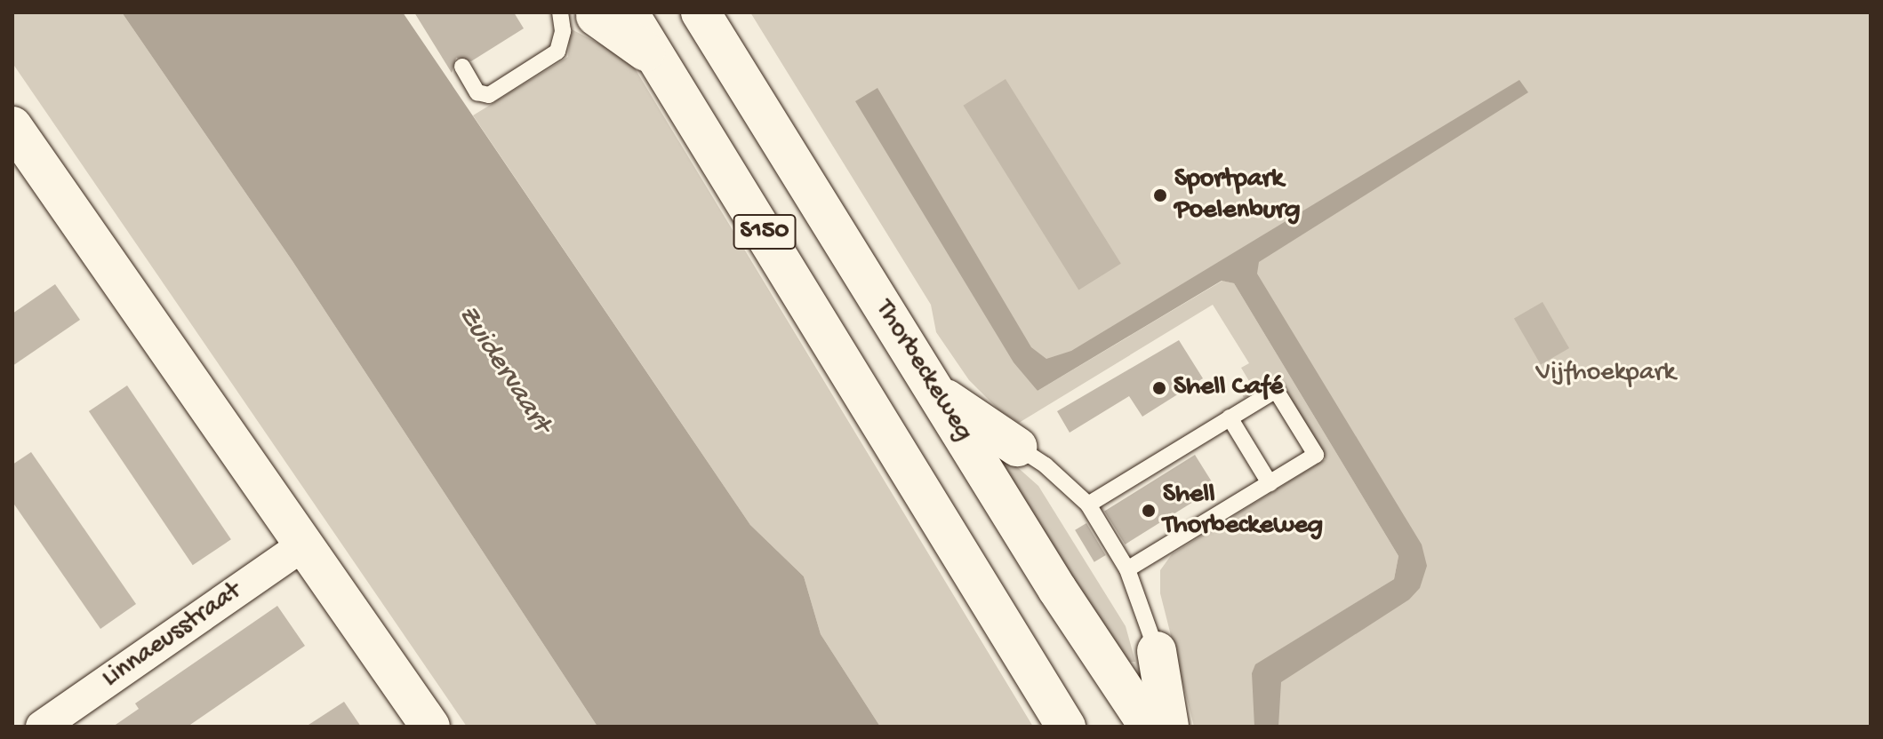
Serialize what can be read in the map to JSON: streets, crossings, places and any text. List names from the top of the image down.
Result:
{
  "streets": {
    "main road": ["S150", "Thorbeckeweg"],
    "street": ["Linnaeusstraat"]
  },
  "water": ["Zuidervaart"],
  "parks": ["Vijfhoekpark"],
  "places": ["Sportpark Poelenburg", "Shell Café", "Shell Thorbeckeweg"]
}
